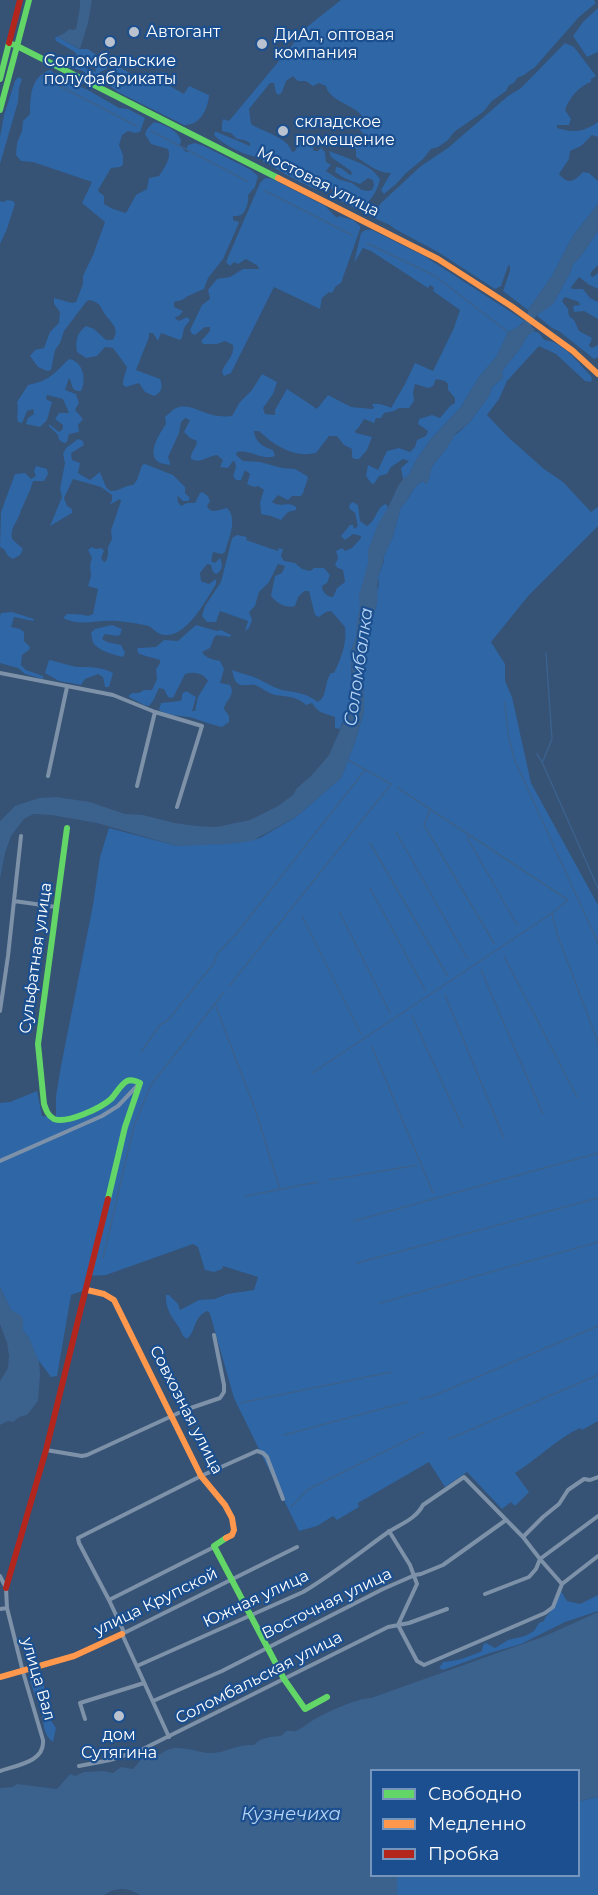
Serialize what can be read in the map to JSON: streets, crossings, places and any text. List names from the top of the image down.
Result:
{
  "streets": {
    "street": [
      "Мостовая улица",
      "Сульфатная улица",
      "Совхозная улица",
      "Южная улица",
      "улица Крупской",
      "Восточная улица",
      "Соломбальская улица",
      "улица Вал"
    ]
  },
  "crossings": [
    ["Южная улица", "Восточная улица"],
    ["улица Крупской", "улица Вал"]
  ],
  "water": ["Соломбалка", "Кузнечиха"],
  "places": [
    "Автогант",
    "Соломбальские полуфабрикаты",
    "ДиАл, оптовая компания",
    "складское помещение",
    "дом Сутягина"
  ],
  "legend": ["Свободно", "Медленно", "Пробка"]
}
